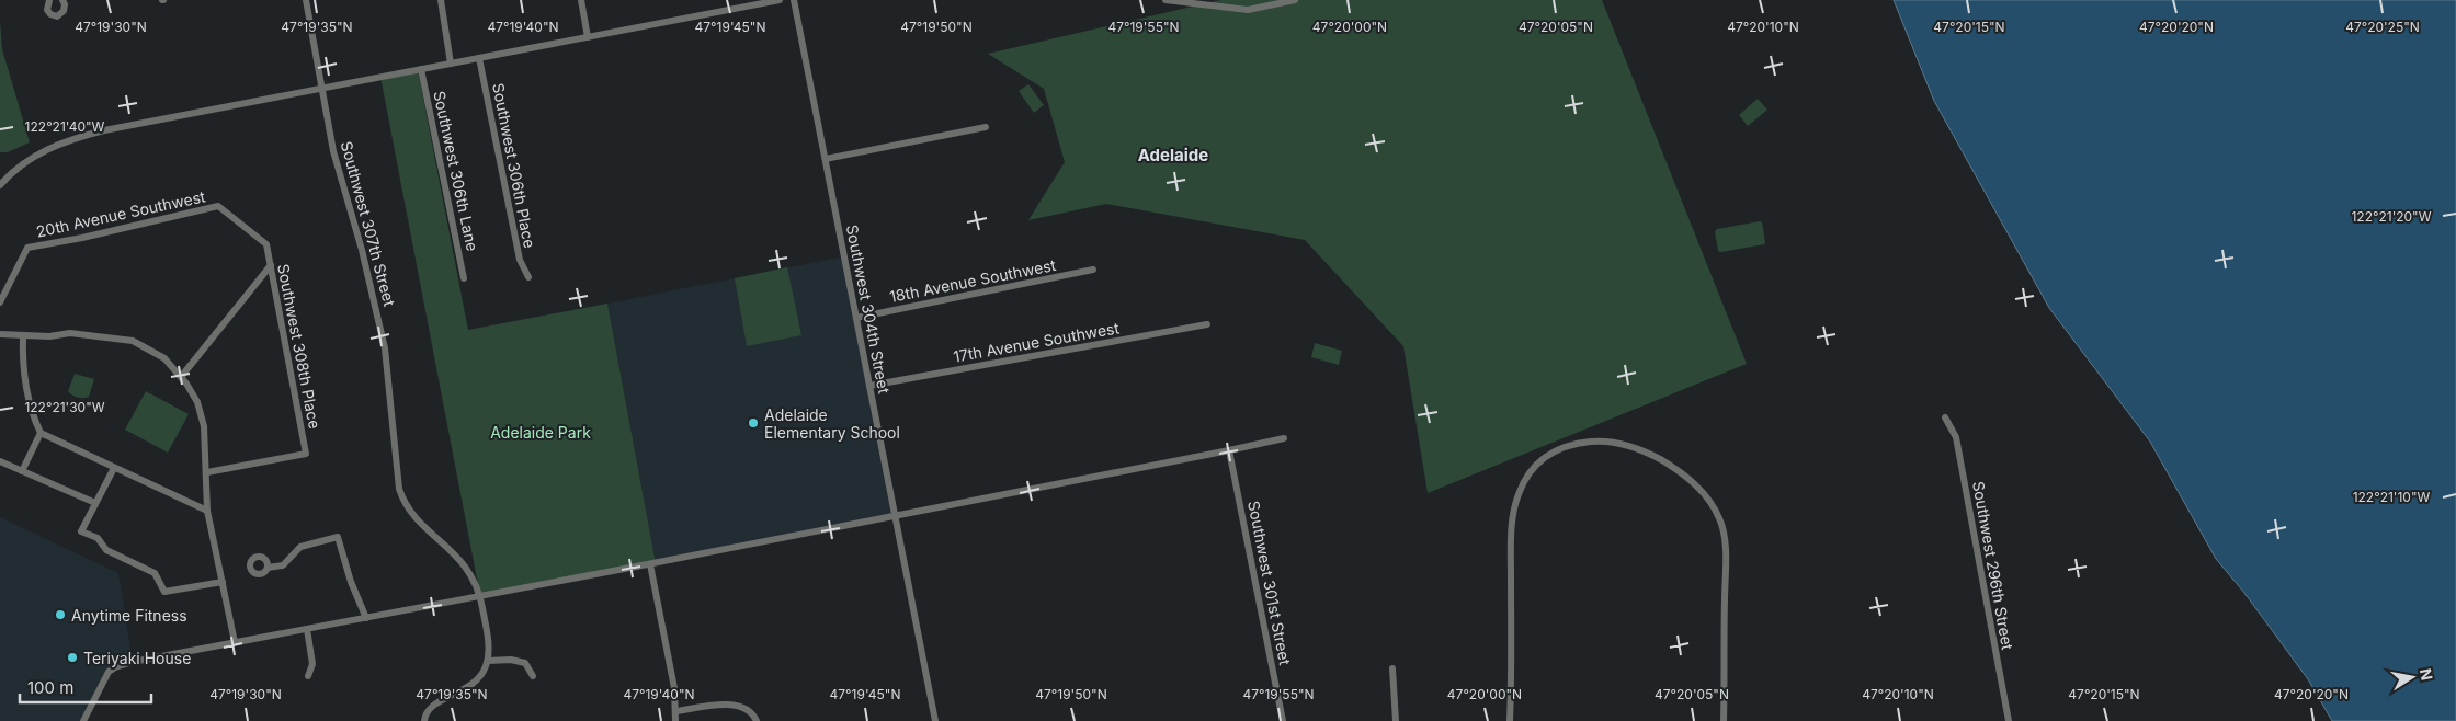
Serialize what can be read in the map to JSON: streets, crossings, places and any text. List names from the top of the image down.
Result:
{
  "streets": {
    "street": [
      "Southwest 306th Place",
      "Southwest 306th Lane",
      "20th Avenue Southwest",
      "Southwest 307th Street",
      "18th Avenue Southwest",
      "Southwest 304th Street",
      "17th Avenue Southwest",
      "Southwest 308th Place",
      "Southwest 296th Street",
      "Southwest 301st Street"
    ]
  },
  "crossings": [
    ["20th Avenue Southwest", "Southwest 308th Place"],
    ["18th Avenue Southwest", "Southwest 304th Street"],
    ["Southwest 304th Street", "17th Avenue Southwest"]
  ],
  "districts": ["Adelaide"],
  "parks": ["Adelaide Park"],
  "places": ["Adelaide Elementary School", "Anytime Fitness", "Teriyaki House"],
  "scale_bar": "100 m",
  "north": "right",
  "coordinates": [
    "47°19'30\"N",
    "47°19'35\"N",
    "47°19'40\"N",
    "47°19'45\"N",
    "47°19'50\"N",
    "47°19'55\"N",
    "47°20'00\"N",
    "47°20'05\"N",
    "47°20'10\"N",
    "47°20'15\"N",
    "47°20'20\"N",
    "47°20'25\"N",
    "122°21'40\"W",
    "122°21'20\"W",
    "122°21'30\"W",
    "122°21'10\"W"
  ]
}
